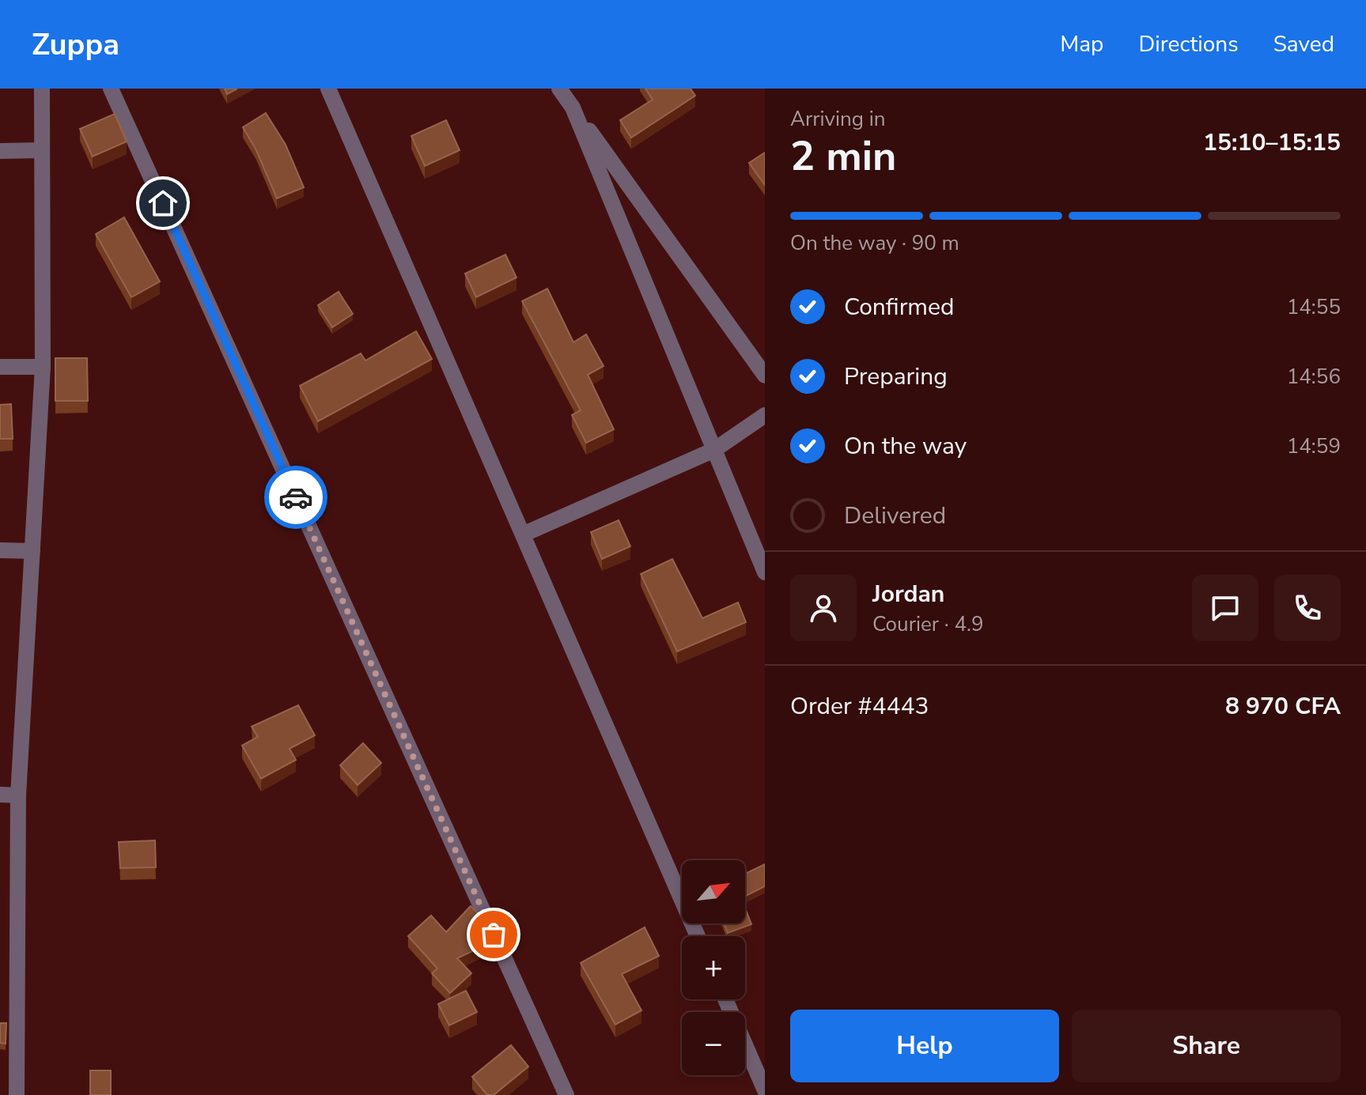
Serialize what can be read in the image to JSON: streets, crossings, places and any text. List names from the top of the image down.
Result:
{
  "north": "top right",
  "page": {
    "header": "Zuppa",
    "nav": ["Map", "Directions", "Saved"],
    "heading": ["2 min", "Arriving in", "15:10–15:15"],
    "panel": [
      "Jordan",
      "Courier · 4.9",
      "Order #4443",
      "8 970 CFA"
    ],
    "bar": "On the way · 90 m",
    "list": [
      ["Confirmed", "14:55"],
      ["Preparing", "14:56"],
      ["On the way", "14:59"],
      "Delivered"
    ],
    "map_buttons": ["+", "−"],
    "buttons": ["Help", "Share"]
  }
}
